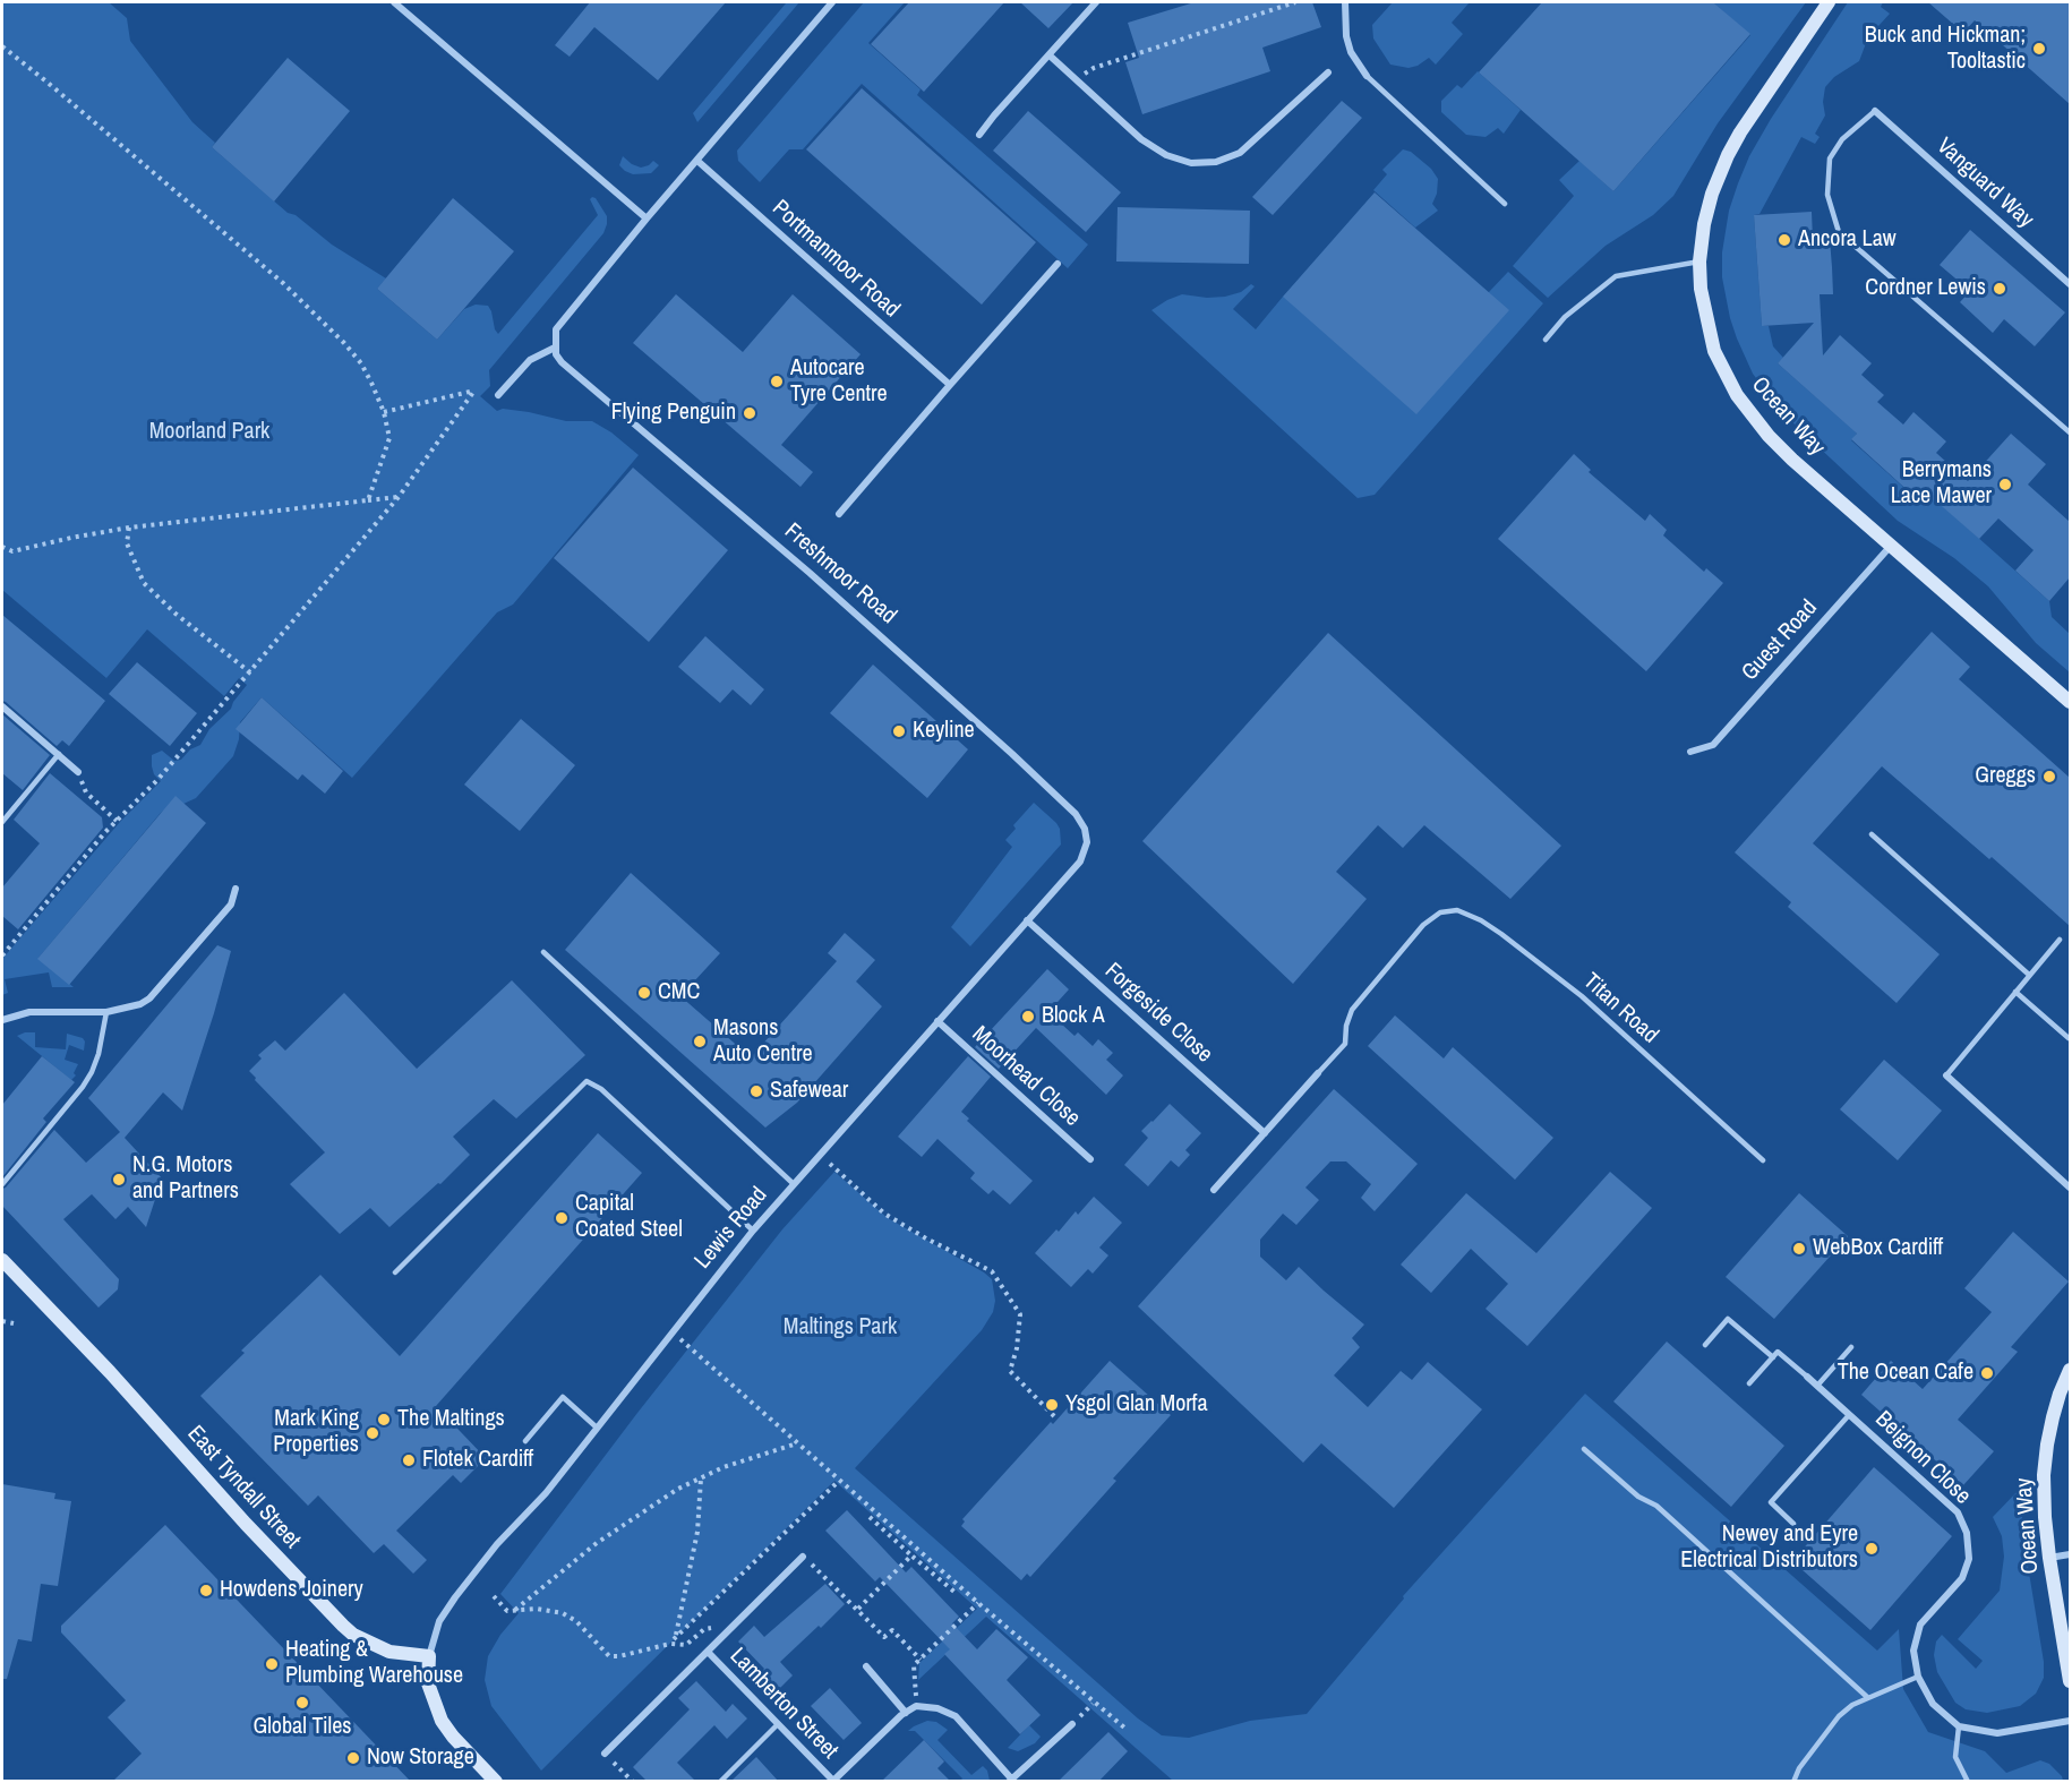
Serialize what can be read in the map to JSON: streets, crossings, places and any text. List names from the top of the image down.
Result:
{
  "streets": {
    "street": [
      "Vanguard Way",
      "Portmanmoor Road",
      "Ocean Way",
      "Freshmoor Road",
      "Guest Road",
      "Forgeside Close",
      "Moorhead Close",
      "Lewis Road",
      "Beignon Close",
      "East Tyndall Street",
      "Lamberton Street"
    ],
    "lane": ["Titan Road"]
  },
  "crossings": [
    ["Ocean Way", "Guest Road"],
    ["Freshmoor Road", "Lewis Road"],
    ["Forgeside Close", "Lewis Road"],
    ["Moorhead Close", "Lewis Road"],
    ["Lewis Road", "East Tyndall Street"]
  ],
  "parks": ["Moorland Park", "Maltings Park"],
  "places": [
    "Buck and Hickman; Tooltastic",
    "Ancora Law",
    "Cordner Lewis",
    "Autocare Tyre Centre",
    "Flying Penguin",
    "Berrymans Lace Mawer",
    "Keyline",
    "Greggs",
    "CMC",
    "Block A",
    "Masons Auto Centre",
    "Safewear",
    "N.G. Motors and Partners",
    "Capital Coated Steel",
    "WebBox Cardiff",
    "The Ocean Cafe",
    "Ysgol Glan Morfa",
    "The Maltings",
    "Mark King Properties",
    "Flotek Cardiff",
    "Newey and Eyre Electrical Distributors",
    "Howdens Joinery",
    "Heating & Plumbing Warehouse",
    "Global Tiles",
    "Now Storage"
  ]
}
